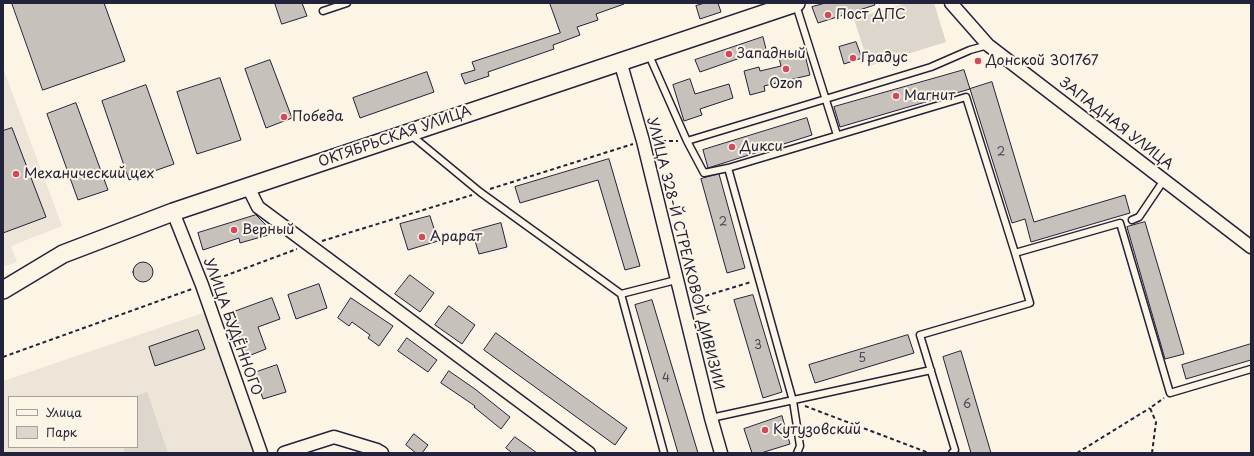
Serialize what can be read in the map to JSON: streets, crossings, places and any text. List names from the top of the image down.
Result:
{
  "streets": {
    "main road": ["ОКТЯБРЬСКАЯ УЛИЦА"],
    "street": ["ЗАПАДНАЯ УЛИЦА", "УЛИЦА 328-Й СТРЕЛКОВОЙ ДИВИЗИИ", "УЛИЦА БУДЁННОГО"]
  },
  "crossings": [
    ["ОКТЯБРЬСКАЯ УЛИЦА", "УЛИЦА 328-Й СТРЕЛКОВОЙ ДИВИЗИИ"],
    ["ОКТЯБРЬСКАЯ УЛИЦА", "УЛИЦА БУДЁННОГО"]
  ],
  "places": [
    "Пост ДПС",
    "Западный",
    "Градус",
    "Донской 301767",
    "Ozon",
    "Магнит",
    "Победа",
    "Дикси",
    "Механический цех",
    "Верный",
    "Арарат",
    "Кутузовский"
  ],
  "house_numbers": [
    "2",
    "2",
    "3",
    "5",
    "4",
    "6"
  ],
  "legend": ["Улица", "Парк"]
}
